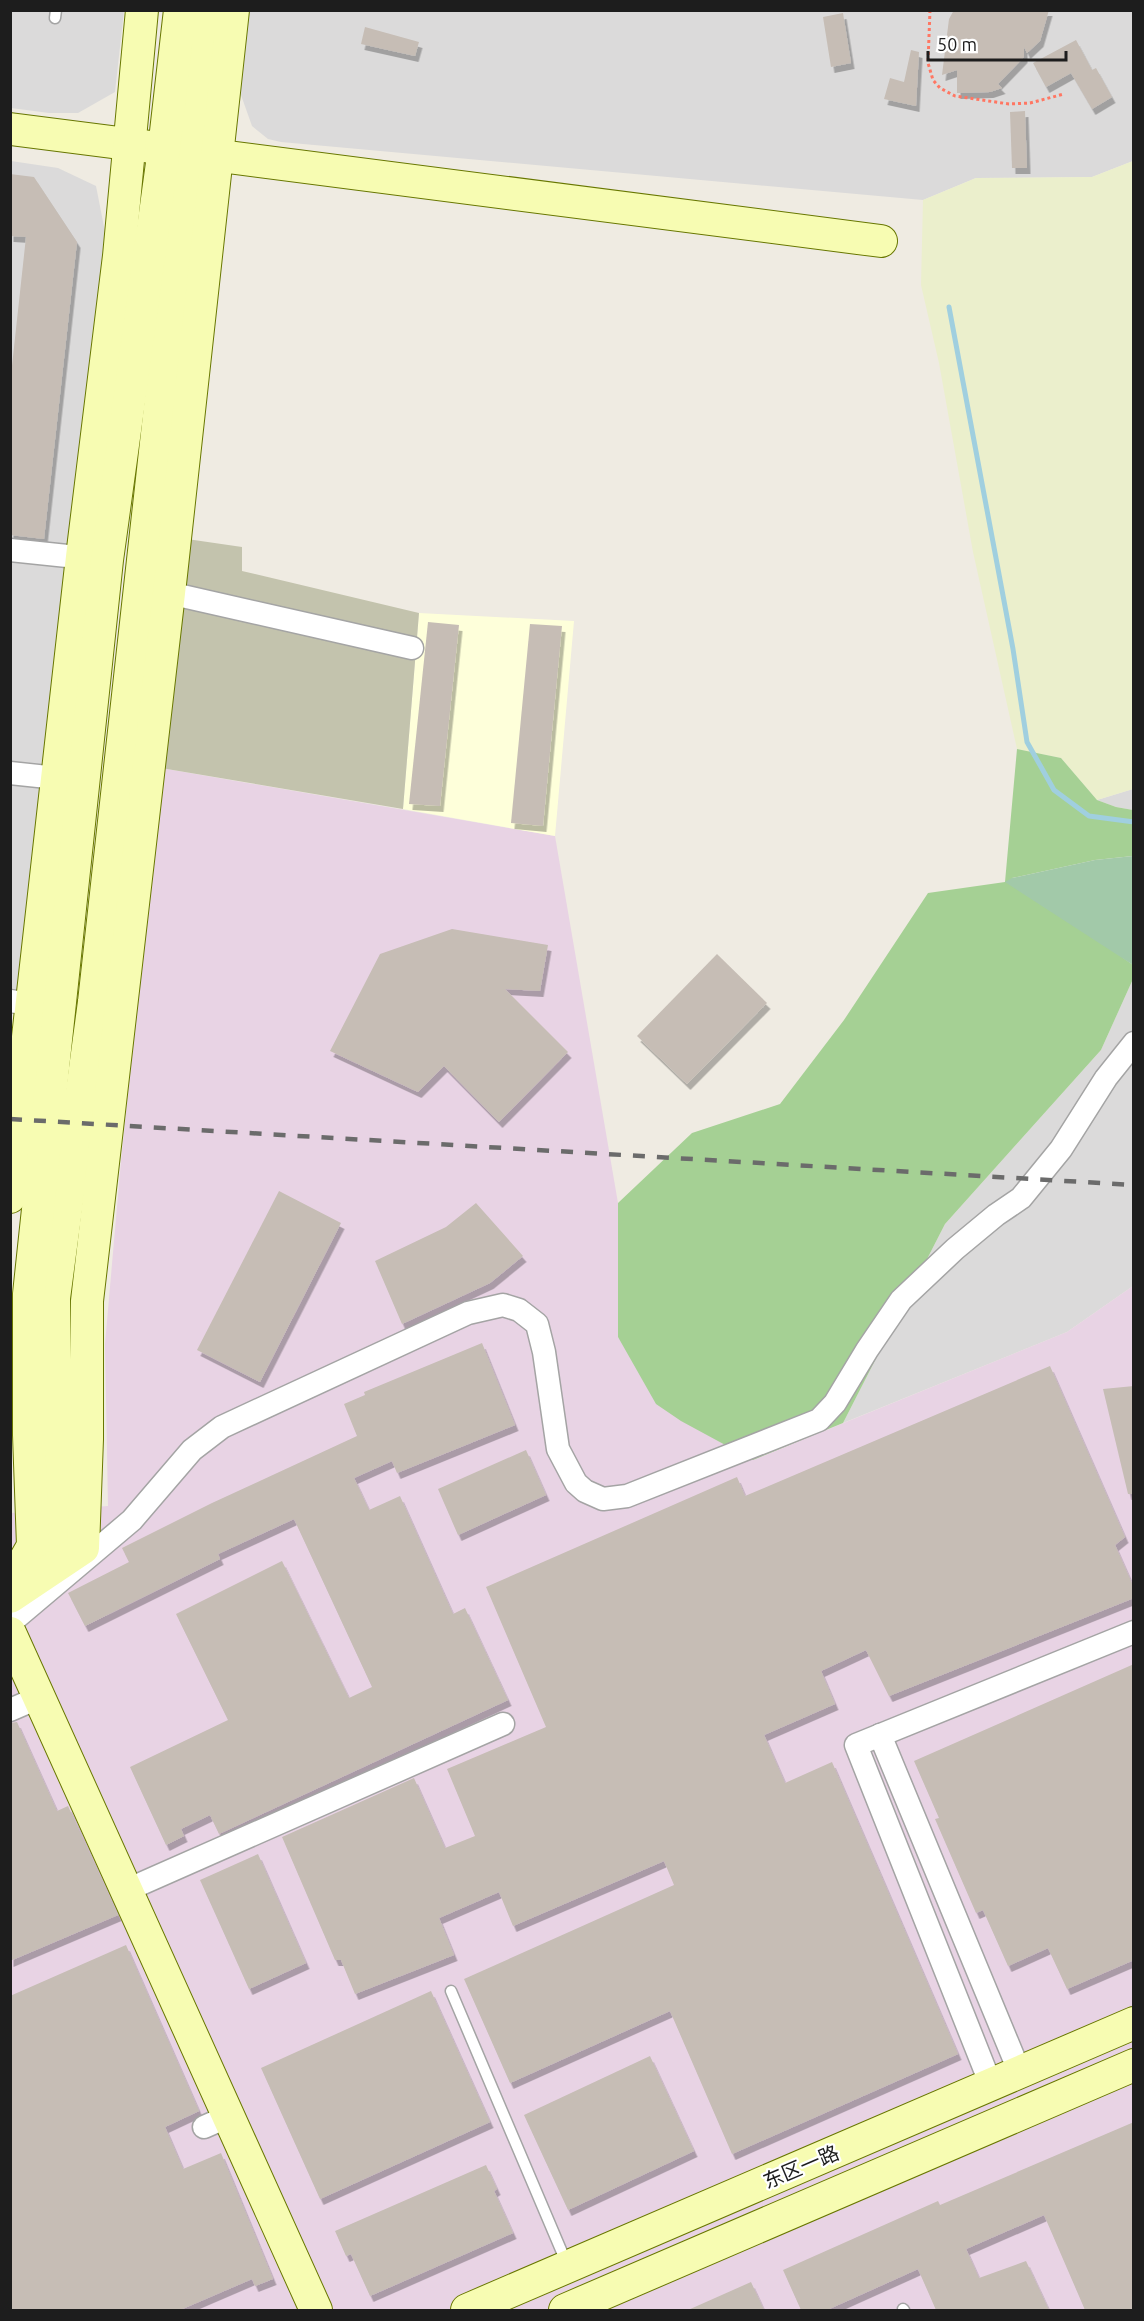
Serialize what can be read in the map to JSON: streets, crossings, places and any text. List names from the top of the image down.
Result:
{
  "streets": {
    "main road": ["东区一路"]
  },
  "scale_bar": "50 m"
}
